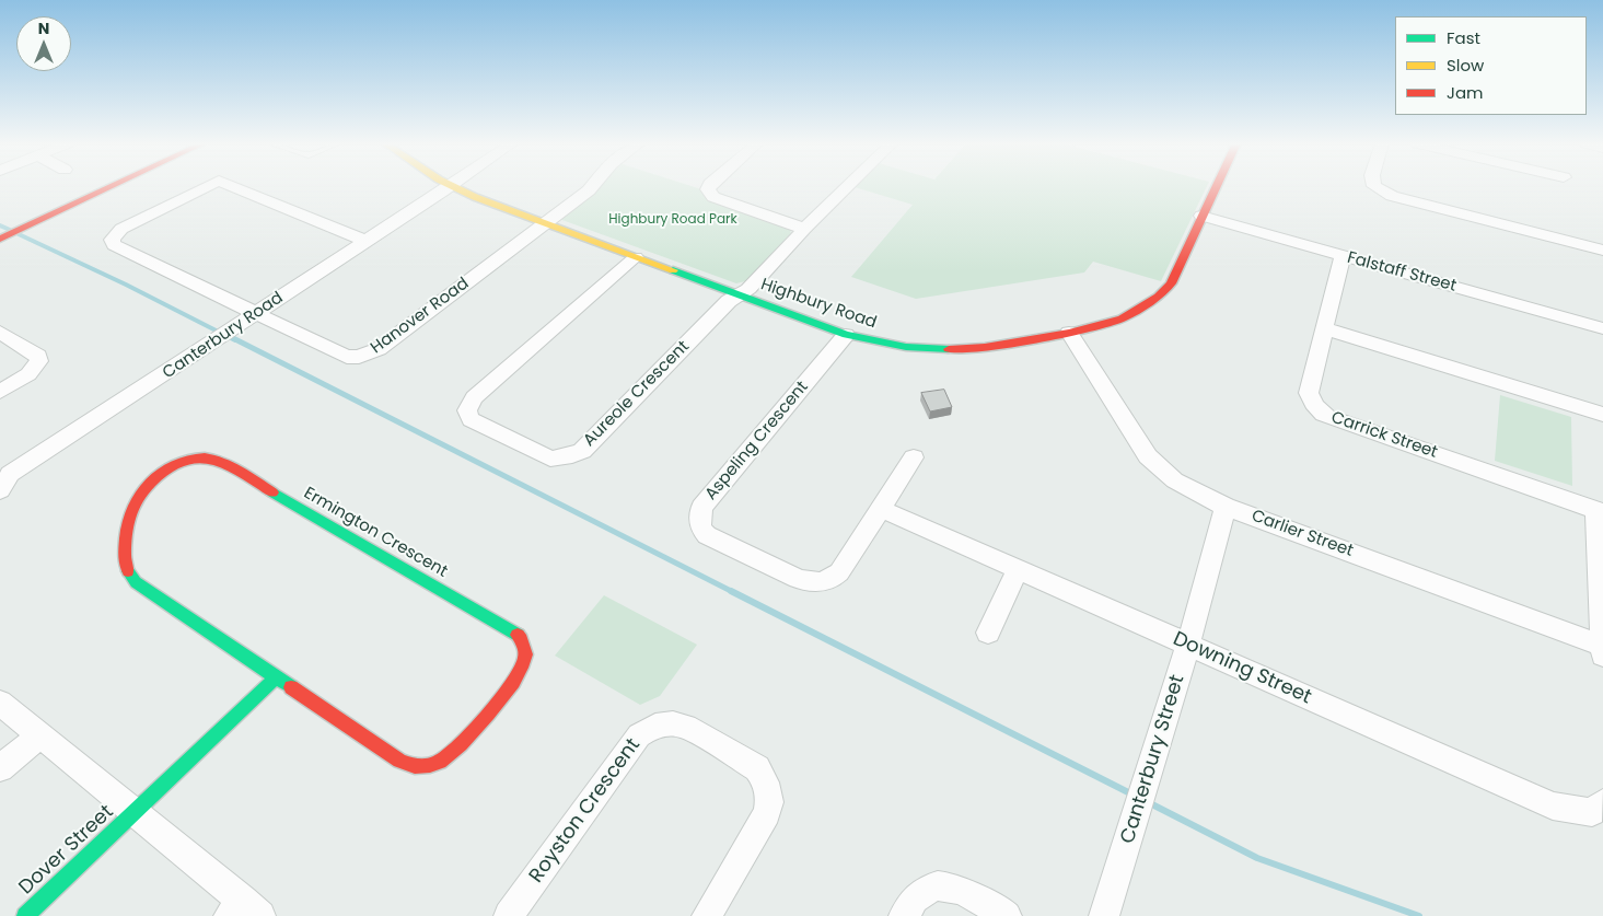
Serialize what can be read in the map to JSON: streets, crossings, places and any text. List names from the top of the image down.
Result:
{
  "streets": {
    "street": [
      "Falstaff Street",
      "Highbury Road",
      "Hanover Road",
      "Canterbury Road",
      "Aureole Crescent",
      "Carrick Street",
      "Aspeling Crescent",
      "Ermington Crescent",
      "Carlier Street",
      "Downing Street",
      "Canterbury Street",
      "Royston Crescent",
      "Dover Street"
    ]
  },
  "crossings": [
    ["Falstaff Street", "Highbury Road"],
    ["Falstaff Street", "Carrick Street"],
    ["Highbury Road", "Hanover Road"],
    ["Highbury Road", "Canterbury Road"],
    ["Highbury Road", "Aureole Crescent"],
    ["Highbury Road", "Aspeling Crescent"],
    ["Highbury Road", "Carlier Street"],
    ["Hanover Road", "Canterbury Road"],
    ["Aspeling Crescent", "Downing Street"],
    ["Carlier Street", "Canterbury Street"],
    ["Downing Street", "Canterbury Street"]
  ],
  "parks": ["Highbury Road Park"],
  "legend": ["Fast", "Slow", "Jam"],
  "north": "top"
}
